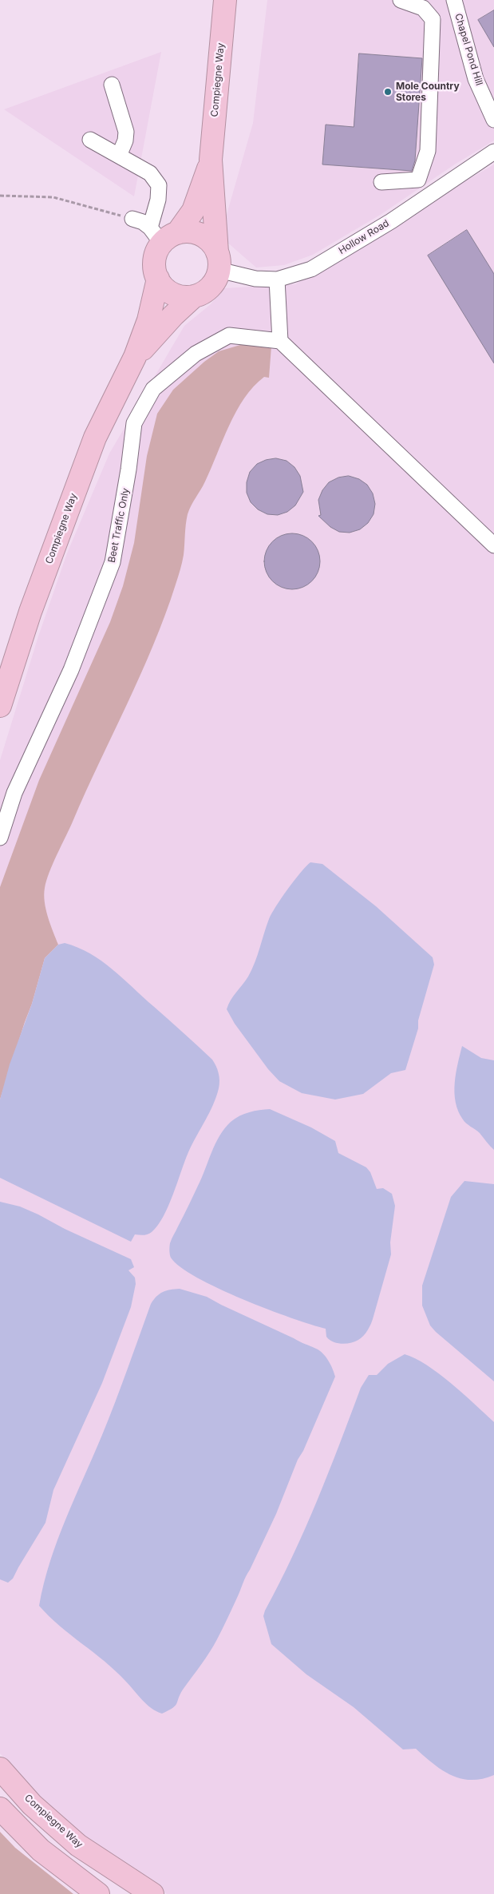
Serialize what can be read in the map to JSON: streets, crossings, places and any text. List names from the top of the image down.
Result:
{
  "streets": {
    "highway": ["Compiegne Way"],
    "street": ["Chapel Pond Hill", "Hollow Road", "Beet Traffic Only"]
  },
  "crossings": [
    ["Compiegne Way", "Hollow Road"]
  ],
  "places": ["Mole Country Stores"]
}
